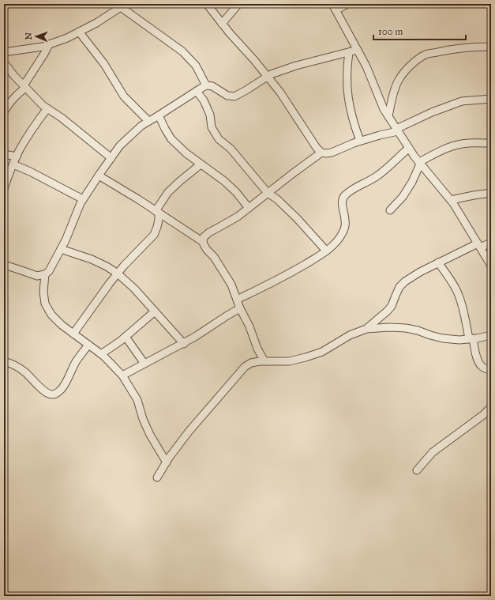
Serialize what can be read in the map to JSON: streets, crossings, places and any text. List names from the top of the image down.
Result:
{
  "scale_bar": "100 m",
  "north": "left"
}
